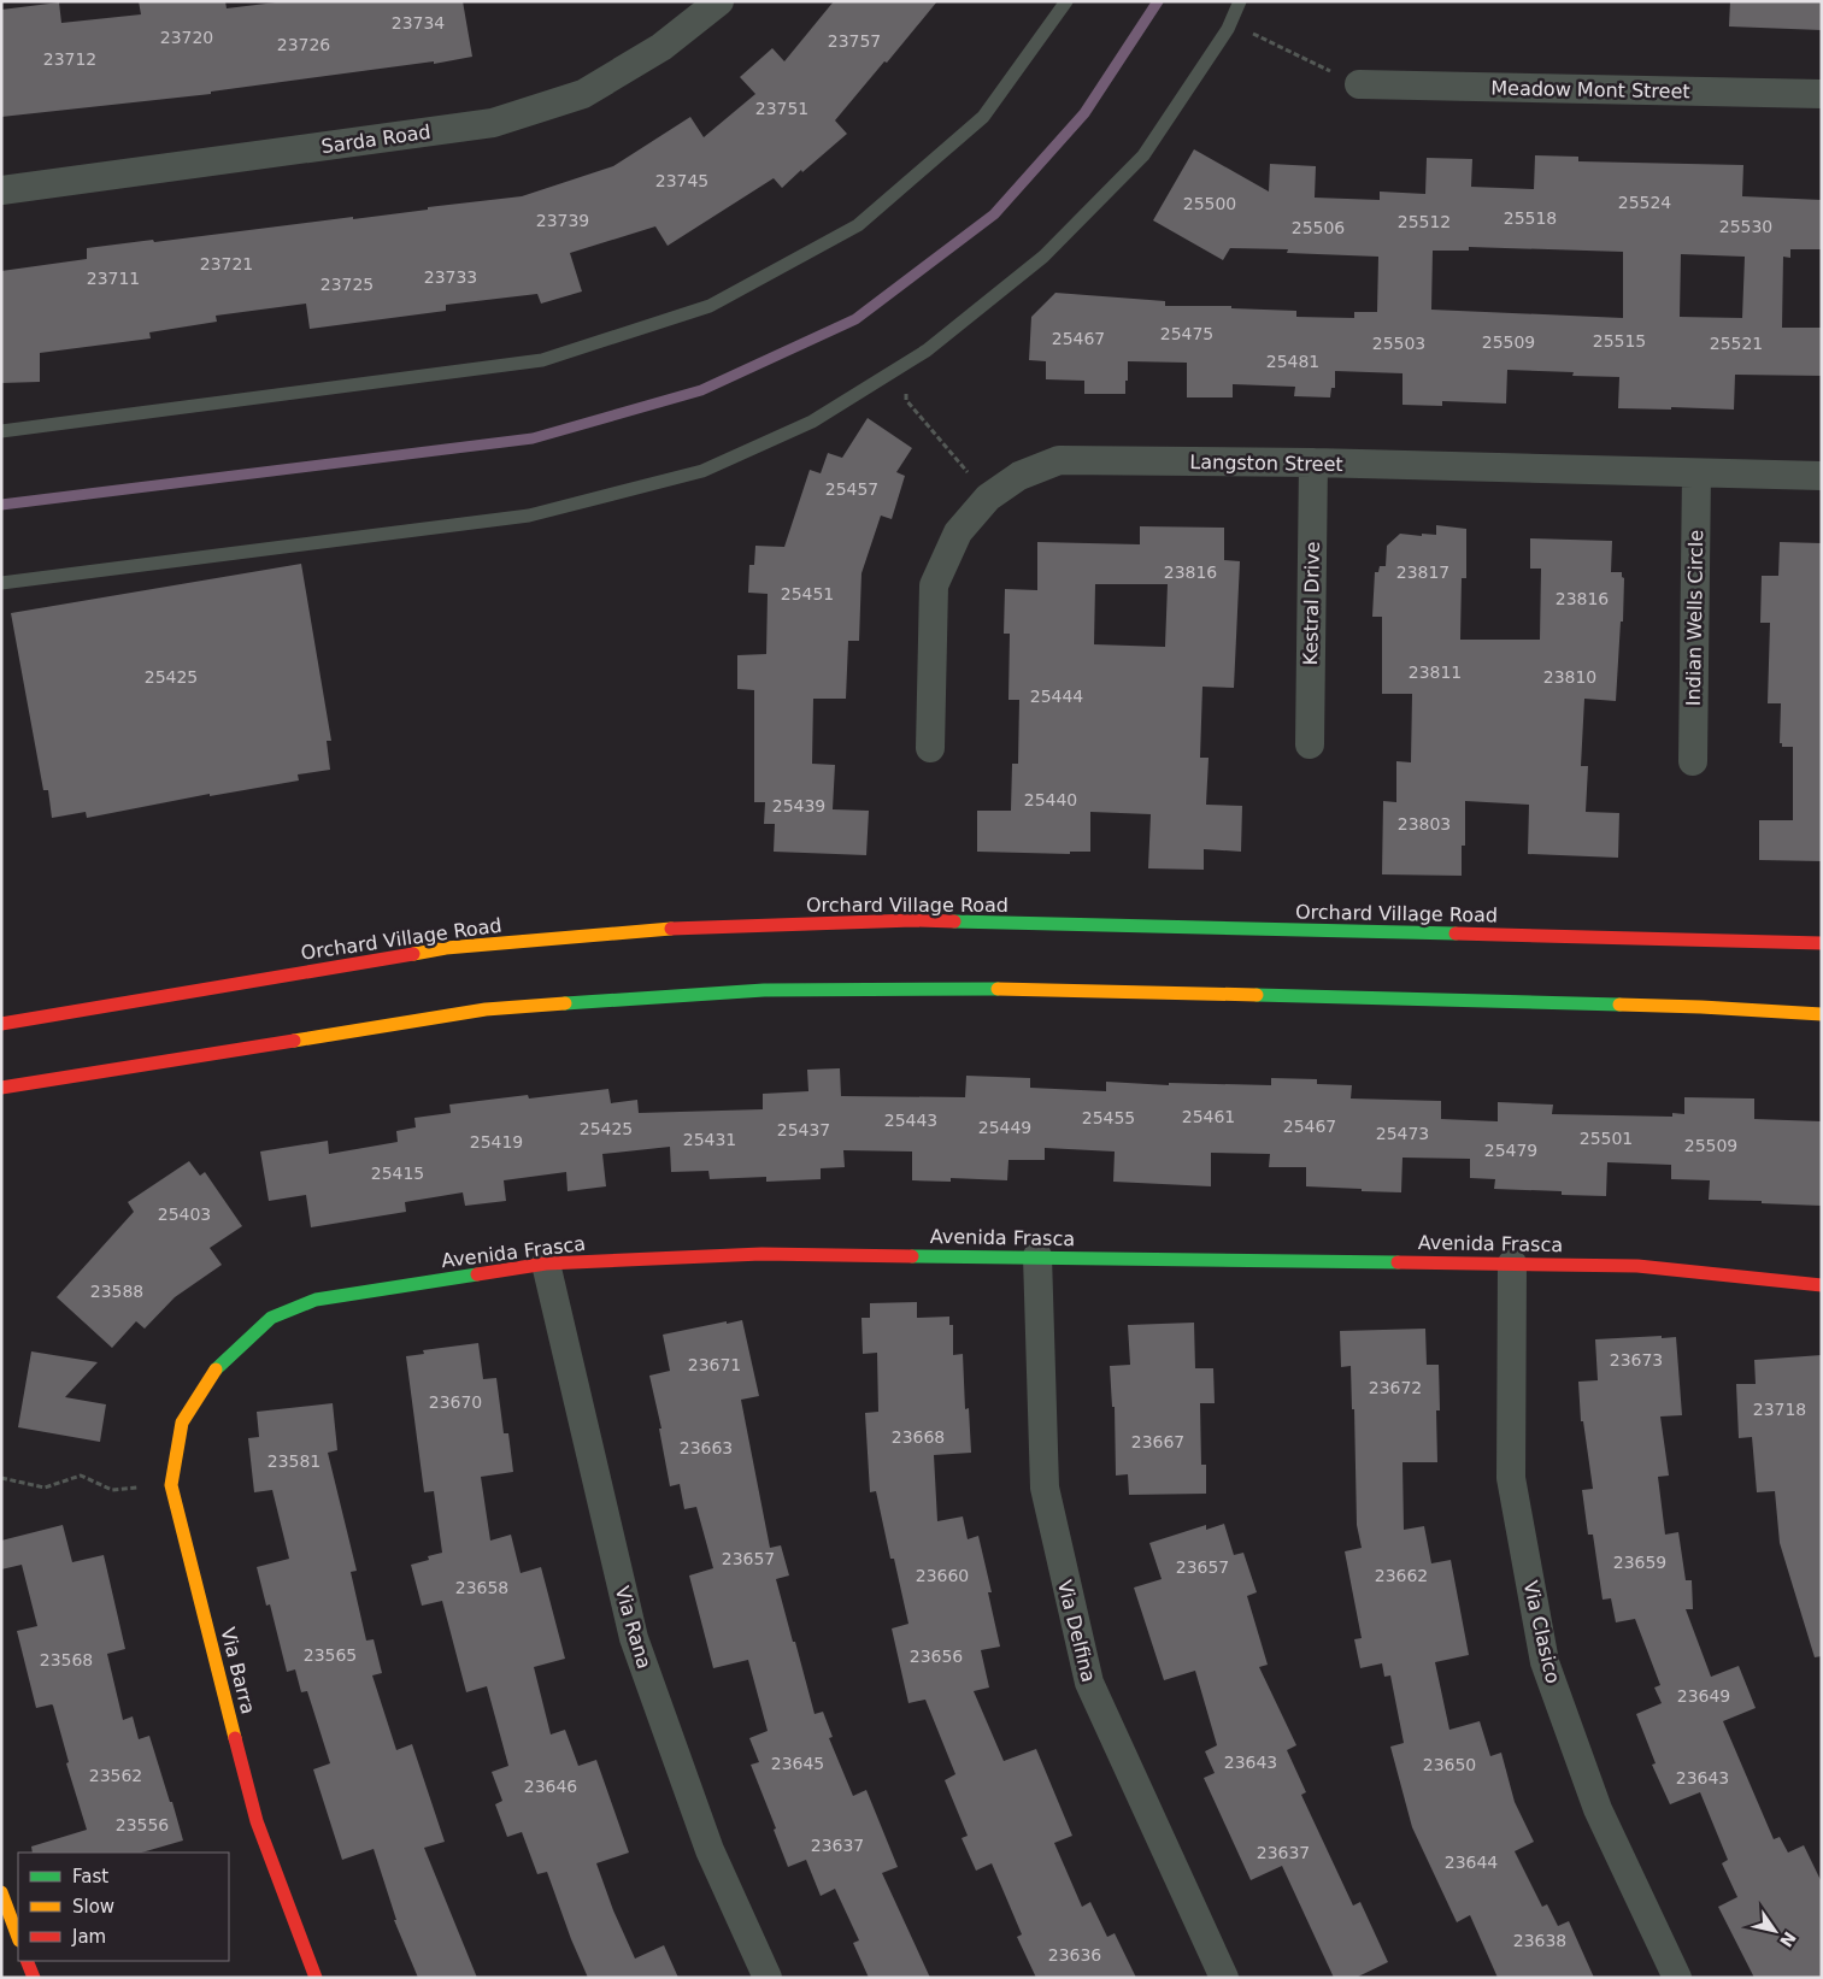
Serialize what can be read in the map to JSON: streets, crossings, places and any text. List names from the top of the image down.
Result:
{
  "streets": {
    "main road": ["Orchard Village Road", "Avenida Frasca", "Via Barra"],
    "street": [
      "Meadow Mont Street",
      "Sarda Road",
      "Langston Street",
      "Kestral Drive",
      "Indian Wells Circle",
      "Via Rana",
      "Via Delfina",
      "Via Clasico"
    ]
  },
  "crossings": [
    ["Langston Street", "Kestral Drive"],
    ["Langston Street", "Indian Wells Circle"],
    ["Avenida Frasca", "Via Rana"],
    ["Avenida Frasca", "Via Delfina"],
    ["Avenida Frasca", "Via Clasico"],
    ["Avenida Frasca", "Via Barra"]
  ],
  "house_numbers": [
    "23734",
    "23720",
    "23757",
    "23726",
    "23712",
    "23751",
    "23745",
    "25524",
    "25500",
    "25518",
    "23739",
    "25512",
    "25530",
    "25506",
    "23721",
    "23733",
    "23711",
    "23725",
    "25475",
    "25467",
    "25515",
    "25509",
    "25503",
    "25521",
    "25481",
    "25457",
    "23816",
    "23817",
    "25451",
    "23816",
    "23811",
    "25425",
    "23810",
    "25444",
    "25440",
    "25439",
    "23803",
    "25461",
    "25455",
    "25443",
    "25467",
    "25449",
    "25425",
    "25437",
    "25473",
    "25501",
    "25431",
    "25419",
    "25509",
    "25479",
    "25415",
    "25403",
    "23588",
    "23673",
    "23671",
    "23672",
    "23670",
    "23718",
    "23668",
    "23667",
    "23663",
    "23581",
    "23657",
    "23659",
    "23657",
    "23660",
    "23662",
    "23658",
    "23565",
    "23656",
    "23568",
    "23649",
    "23643",
    "23645",
    "23650",
    "23562",
    "23643",
    "23646",
    "23556",
    "23637",
    "23637",
    "23644",
    "23638",
    "23636"
  ],
  "legend": ["Fast", "Slow", "Jam"],
  "north": "bottom right"
}
